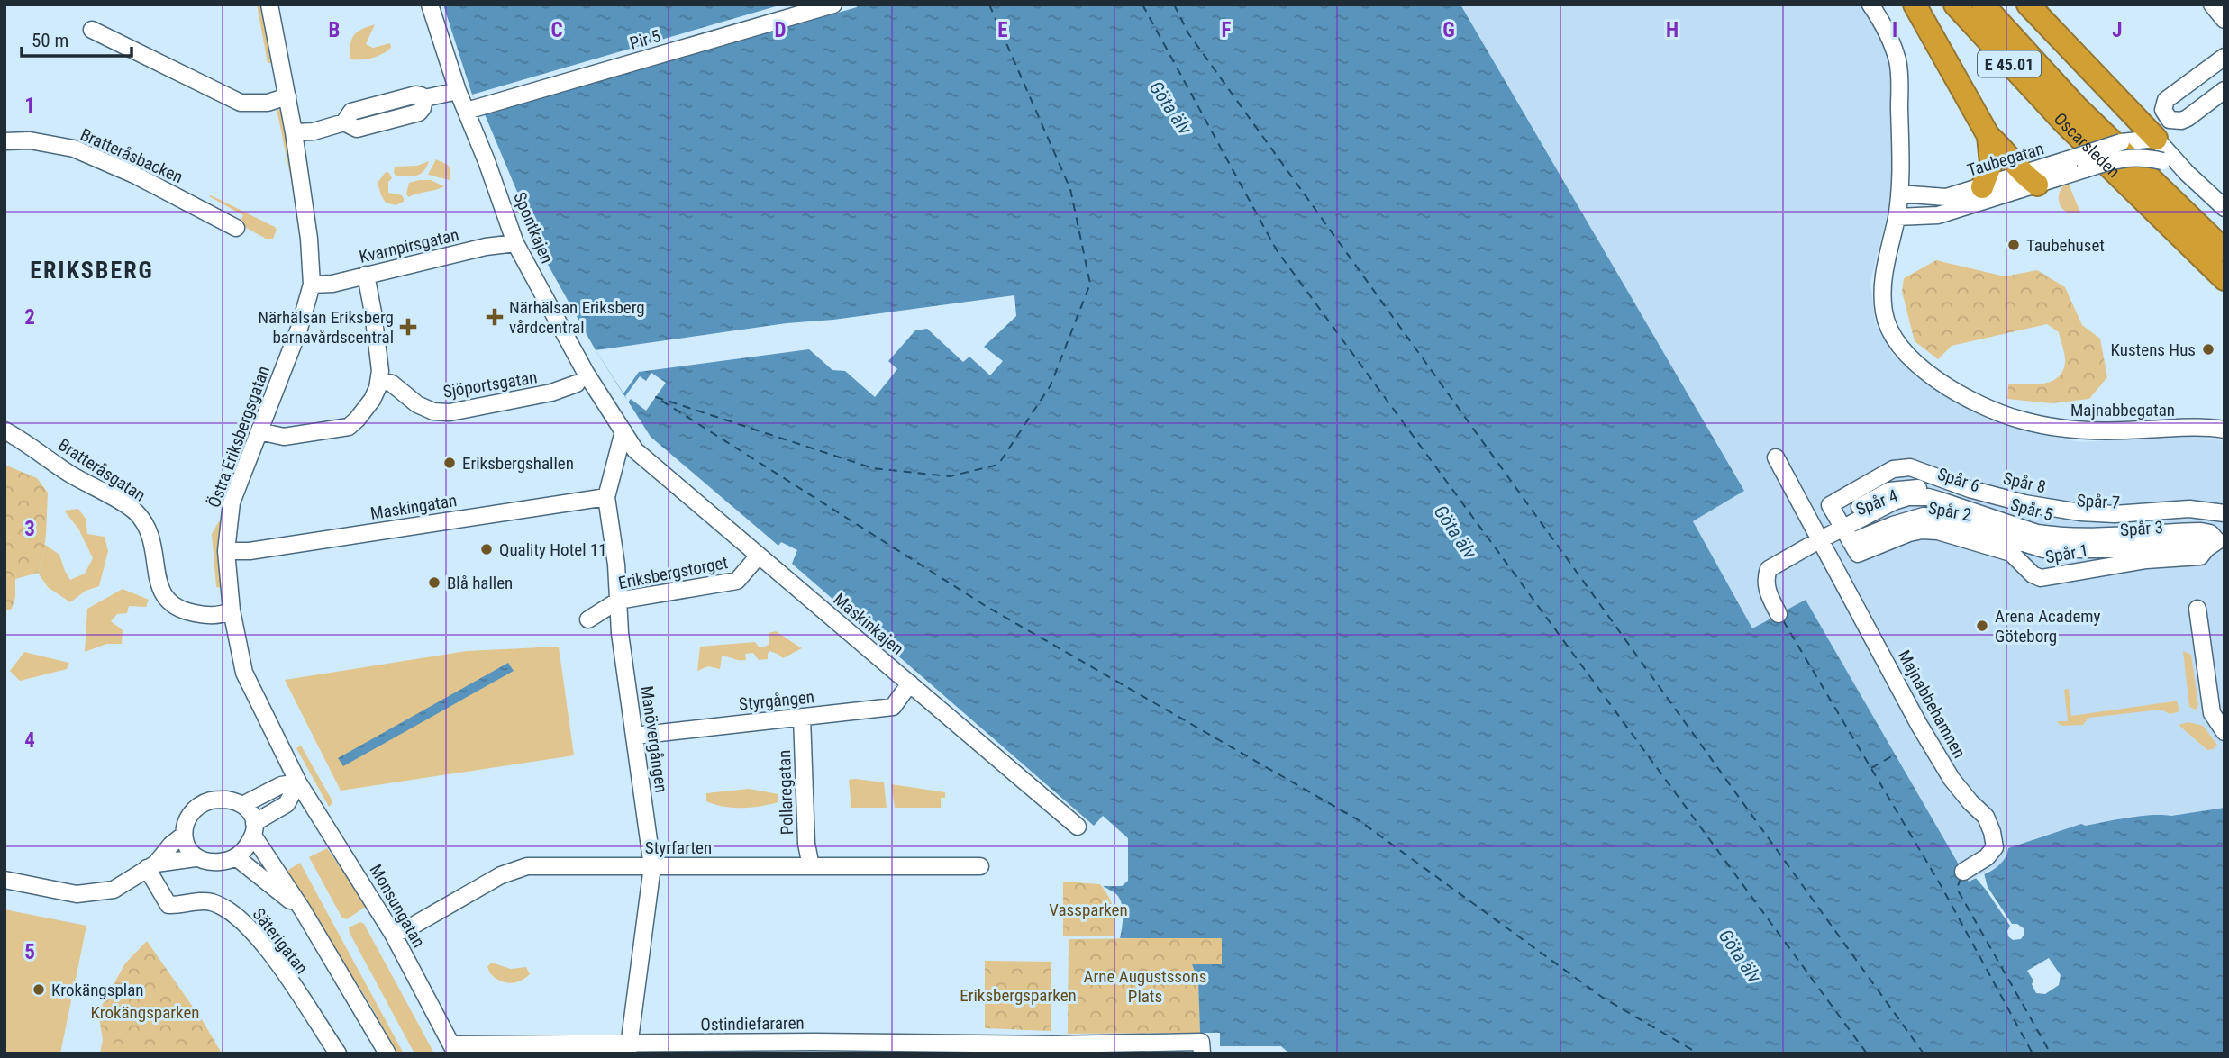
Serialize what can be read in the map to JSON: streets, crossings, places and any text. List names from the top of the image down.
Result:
{
  "streets": {
    "highway": ["E 45.01", "Oscarsleden"],
    "street": [
      "Pir 5",
      "Bratteråsbacken",
      "Taubegatan",
      "Spontkajen",
      "Kvarnpirsgatan",
      "Sjöportsgatan",
      "Majnabbegatan",
      "Östra Eriksbergsgatan",
      "Bratteråsgatan",
      "Spår 6",
      "Spår 8",
      "Spår 7",
      "Spår 4",
      "Maskingatan",
      "Spår 2",
      "Eriksbergstorget",
      "Maskinkajen",
      "Styrgången",
      "Majnabbehamnen",
      "Manövergången",
      "Pollaregatan",
      "Styrfarten",
      "Monsungatan",
      "Säterigatan",
      "Ostindiefararen"
    ]
  },
  "crossings": [
    ["Pir 5", "Spontkajen"],
    ["Taubegatan", "Majnabbegatan"],
    ["Spontkajen", "Kvarnpirsgatan"],
    ["Spontkajen", "Maskinkajen"],
    ["Spontkajen", "Manövergången"],
    ["Kvarnpirsgatan", "Östra Eriksbergsgatan"],
    ["Östra Eriksbergsgatan", "Bratteråsgatan"],
    ["Östra Eriksbergsgatan", "Maskingatan"],
    ["Östra Eriksbergsgatan", "Monsungatan"],
    ["Spår 6", "Spår 8"],
    ["Spår 6", "Spår 7"],
    ["Spår 6", "Spår 4"],
    ["Spår 6", "Spår 2"],
    ["Spår 8", "Spår 7"],
    ["Spår 8", "Spår 4"],
    ["Spår 8", "Spår 2"],
    ["Spår 7", "Spår 4"],
    ["Spår 7", "Spår 2"],
    ["Spår 4", "Spår 2"],
    ["Maskingatan", "Manövergången"],
    ["Eriksbergstorget", "Maskinkajen"],
    ["Eriksbergstorget", "Manövergången"],
    ["Maskinkajen", "Styrgången"],
    ["Styrgången", "Manövergången"],
    ["Styrgången", "Pollaregatan"],
    ["Manövergången", "Styrfarten"],
    ["Manövergången", "Ostindiefararen"],
    ["Pollaregatan", "Styrfarten"],
    ["Styrfarten", "Monsungatan"],
    ["Monsungatan", "Ostindiefararen"]
  ],
  "districts": ["ERIKSBERG"],
  "water": ["Göta älv"],
  "parks": [
    "Vassparken",
    "Arne Augustssons Plats",
    "Eriksbergsparken",
    "Krokängsparken"
  ],
  "places": {
    "other": [
      "Taubehuset",
      "Kustens Hus",
      "Eriksbergshallen",
      "Quality Hotel 11",
      "Blå hallen",
      "Arena Academy Göteborg",
      "Krokängsplan"
    ],
    "health": ["Närhälsan Eriksberg vårdcentral", "Närhälsan Eriksberg barnavårdscentral"]
  },
  "scale_bar": "50 m",
  "grid": {
    "columns": [
      "B",
      "C",
      "D",
      "E",
      "F",
      "G",
      "H",
      "I",
      "J"
    ],
    "rows": [
      "1",
      "2",
      "3",
      "4",
      "5"
    ]
  }
}
